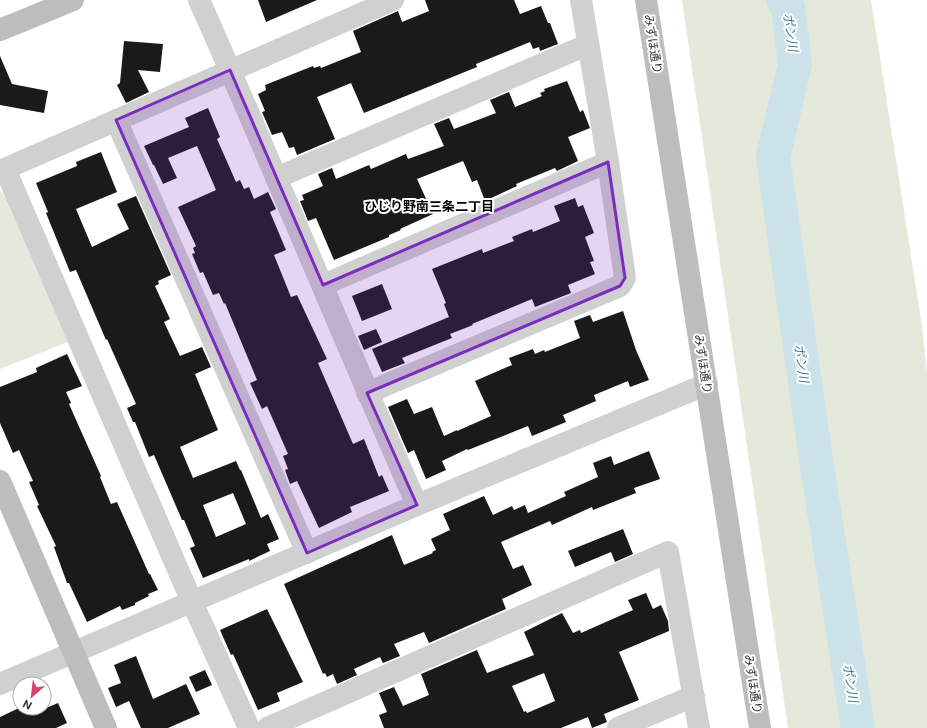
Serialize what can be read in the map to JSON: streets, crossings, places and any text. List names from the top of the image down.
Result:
{
  "streets": {
    "street": ["みずほ通り"]
  },
  "districts": ["ひじり野南三条二丁目"],
  "water": ["ポン川"],
  "north": "bottom left"
}
